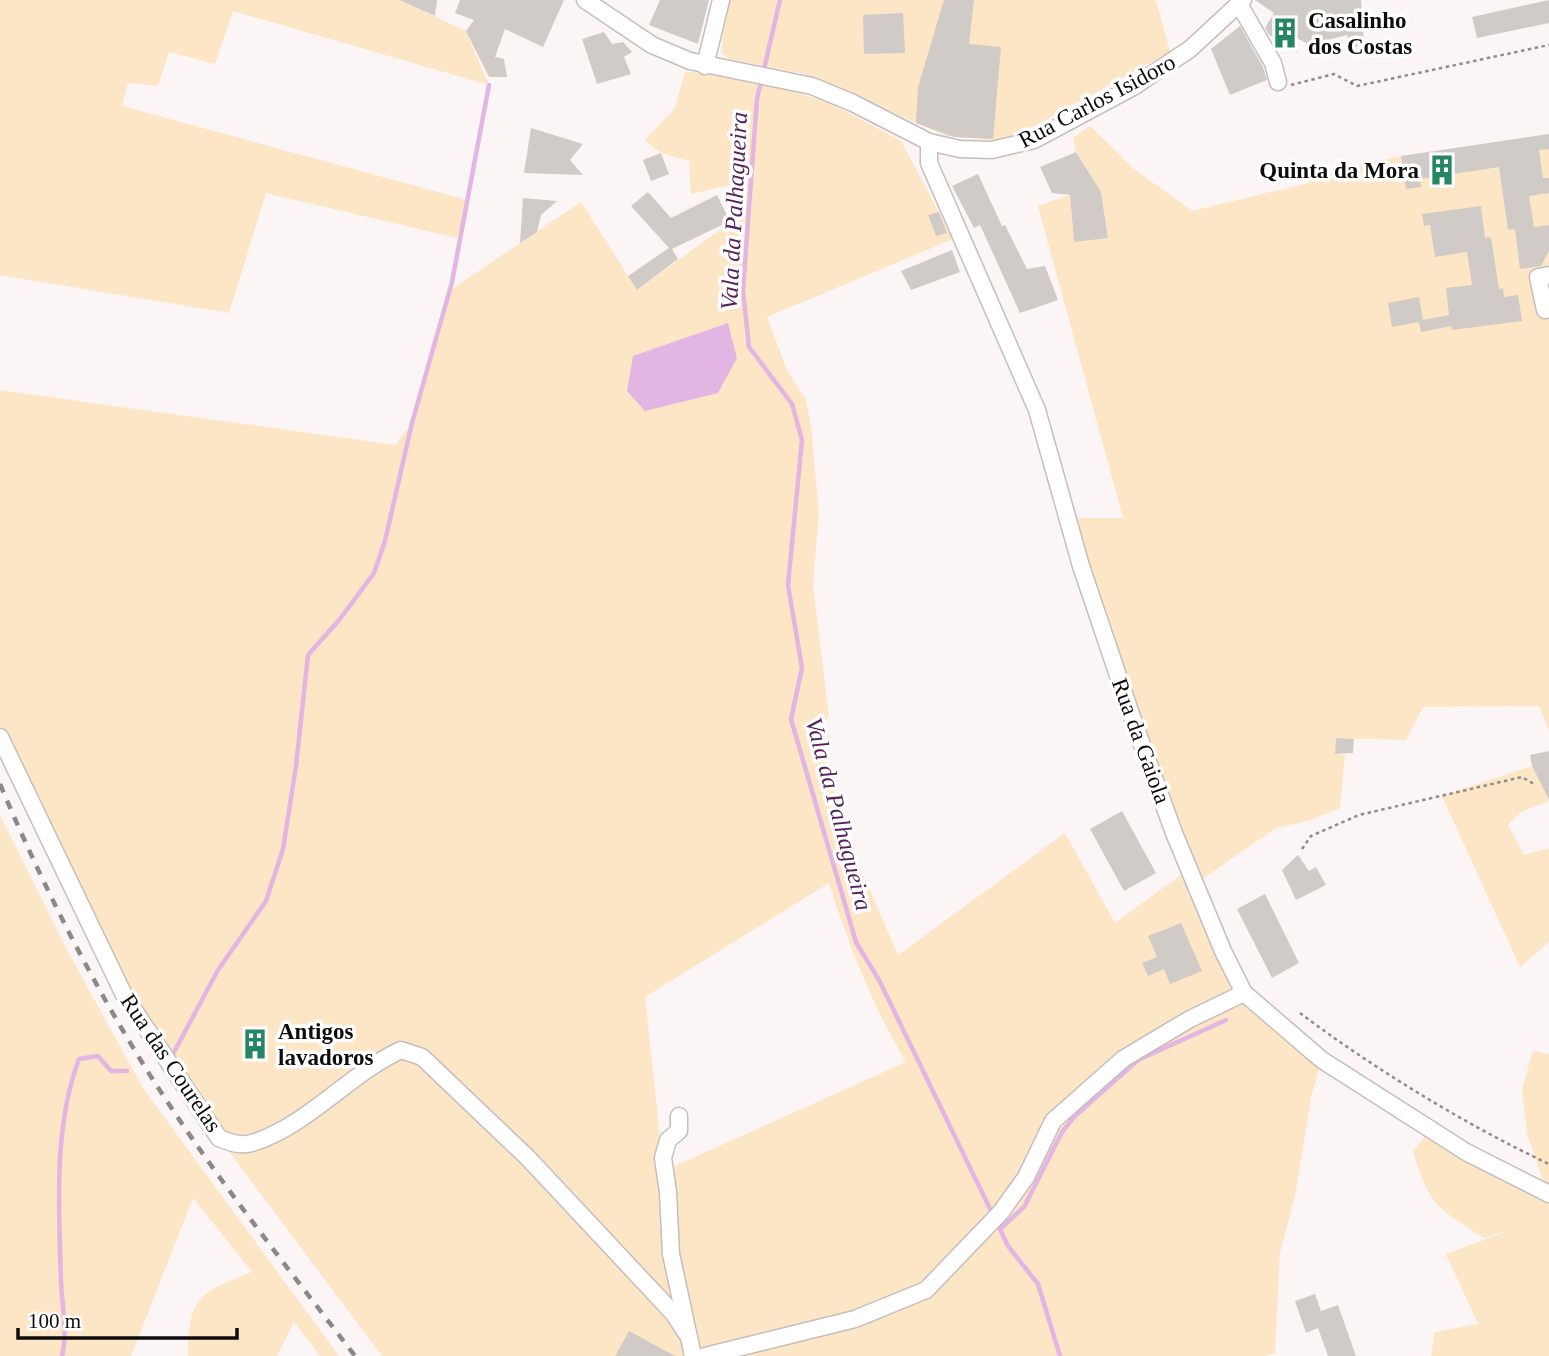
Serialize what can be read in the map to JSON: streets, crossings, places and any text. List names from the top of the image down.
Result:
{
  "streets": {
    "street": ["Rua Carlos Isidoro", "Rua da Gaiola", "Rua das Courelas"]
  },
  "crossings": [
    ["Rua Carlos Isidoro", "Rua da Gaiola"]
  ],
  "water": ["Vala da Palhagueira"],
  "places": {
    "building": ["Casalinho dos Costas", "Quinta da Mora", "Antigos lavadoros"]
  },
  "scale_bar": "100 m"
}
